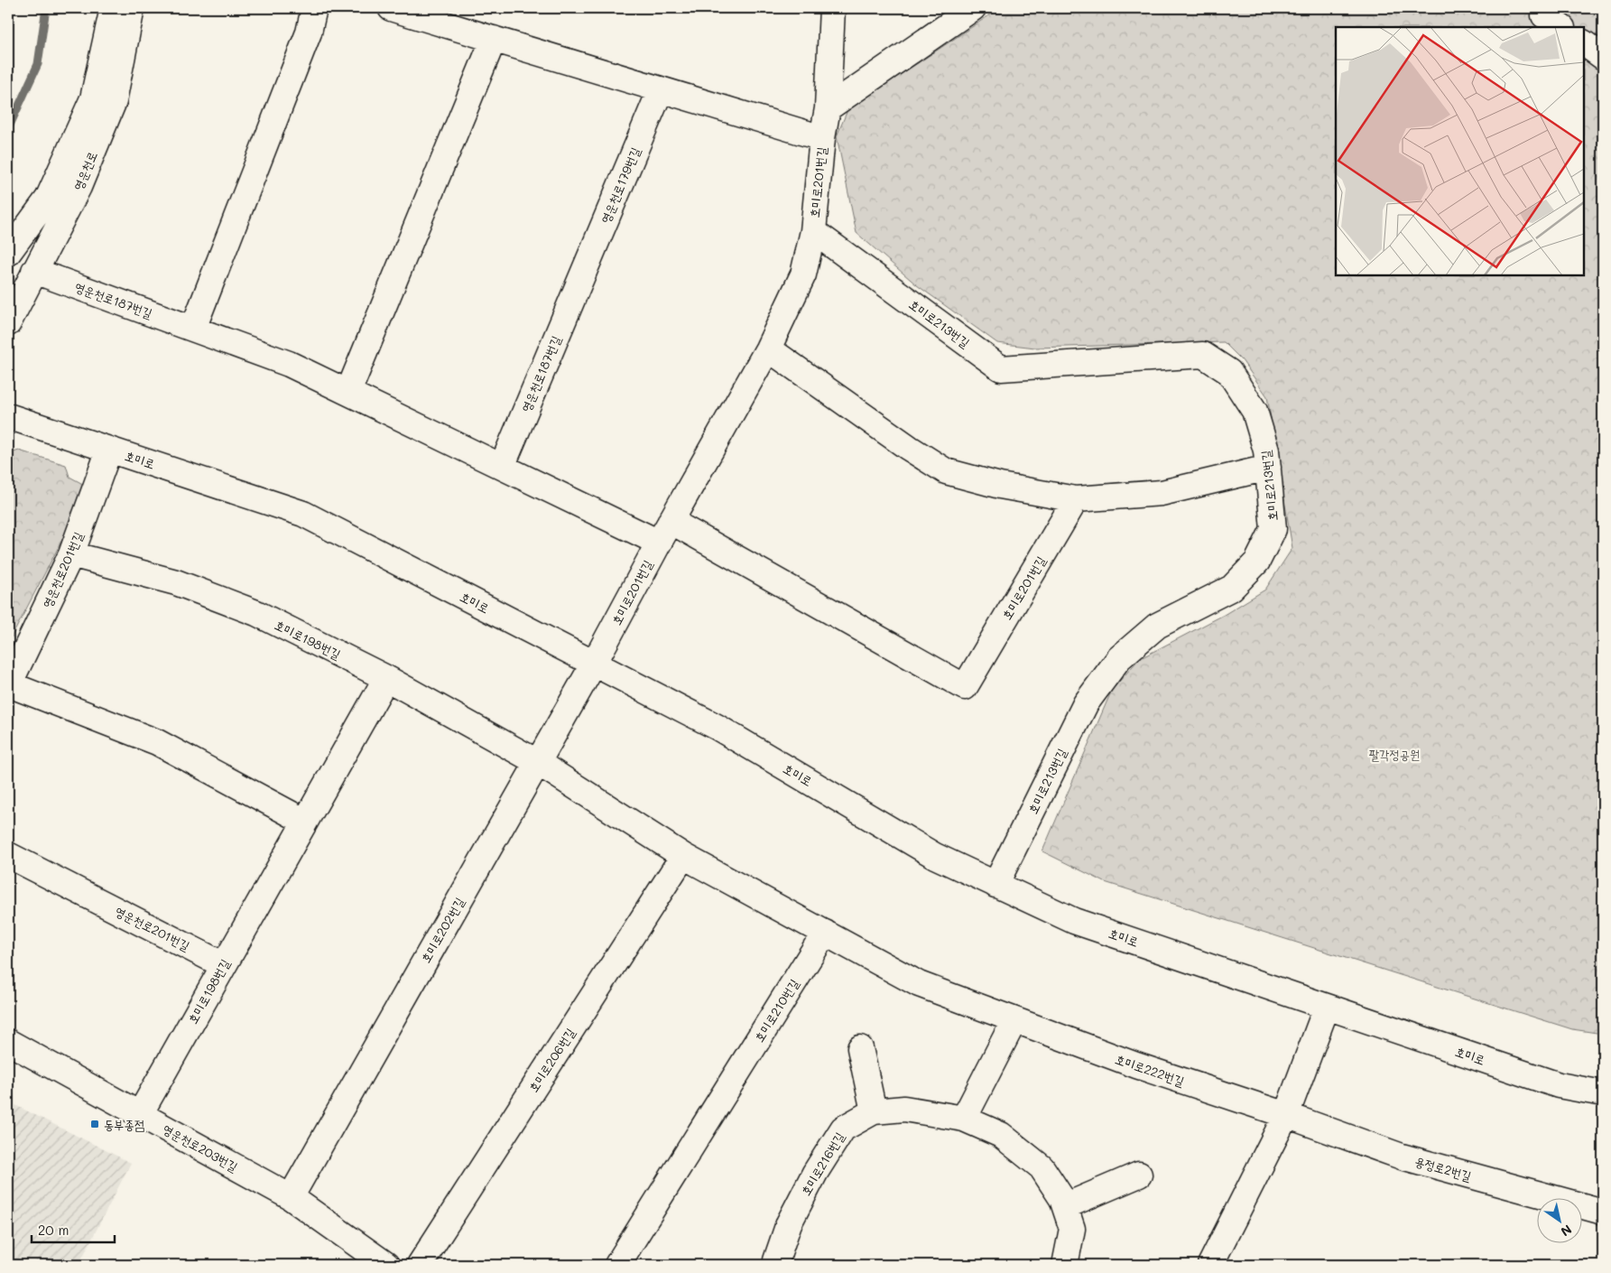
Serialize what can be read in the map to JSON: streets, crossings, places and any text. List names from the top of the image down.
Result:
{
  "streets": {
    "street": [
      "영운천로",
      "호미로201번길",
      "영운천로179번길",
      "영운천로187번길",
      "호미로213번길",
      "호미로",
      "영운천로201번길",
      "호미로198번길",
      "호미로202번길",
      "호미로210번길",
      "호미로206번길",
      "호미로222번길",
      "영운천로203번길",
      "호미로216번길",
      "용정로2번길"
    ]
  },
  "crossings": [
    ["영운천로", "영운천로187번길"],
    ["호미로201번길", "영운천로187번길"],
    ["호미로201번길", "호미로213번길"],
    ["호미로201번길", "호미로"],
    ["호미로201번길", "호미로202번길"],
    ["영운천로179번길", "영운천로187번길"],
    ["호미로213번길", "호미로"],
    ["호미로", "영운천로201번길"],
    ["호미로", "호미로202번길"],
    ["영운천로201번길", "호미로198번길"],
    ["호미로198번길", "영운천로203번길"],
    ["호미로202번길", "영운천로203번길"],
    ["호미로222번길", "용정로2번길"]
  ],
  "parks": ["팔각정공원"],
  "places": {
    "transit": ["동부종점"]
  },
  "scale_bar": "20 m",
  "north": "bottom right"
}
